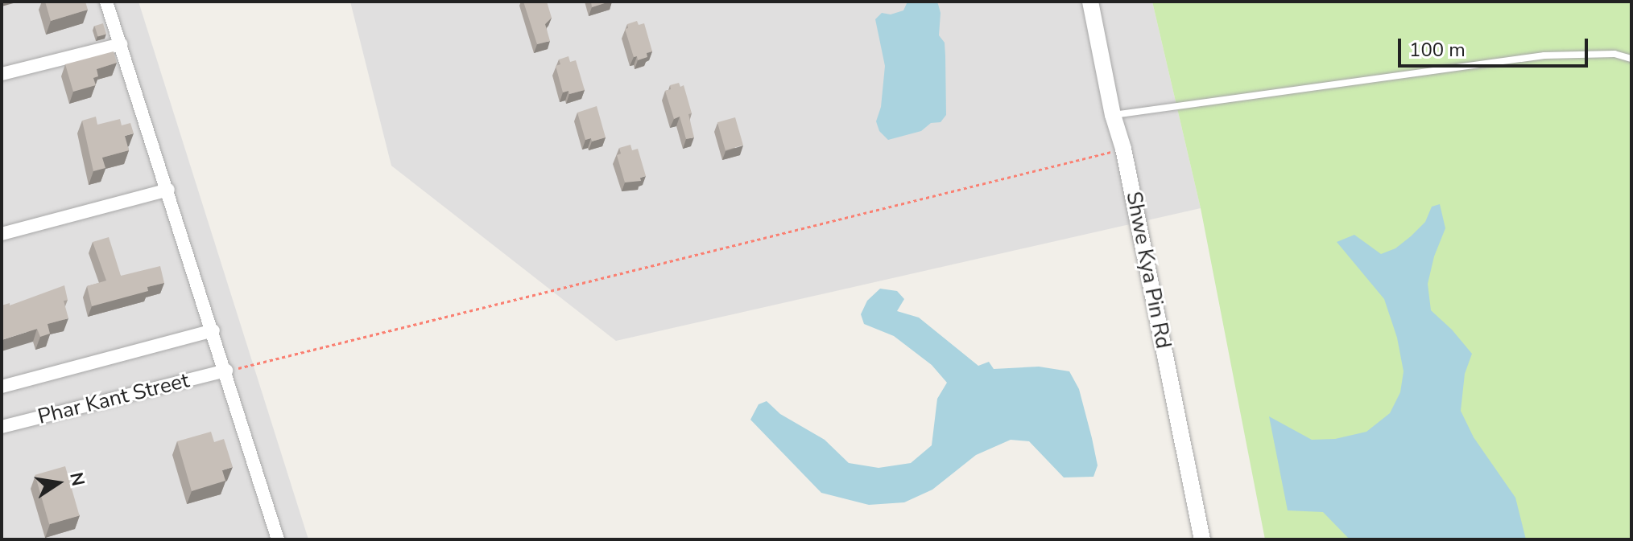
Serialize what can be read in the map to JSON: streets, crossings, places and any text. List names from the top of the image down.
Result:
{
  "streets": {
    "street": ["Shwe Kya Pin Rd", "Phar Kant Street"]
  },
  "scale_bar": "100 m",
  "north": "right"
}
